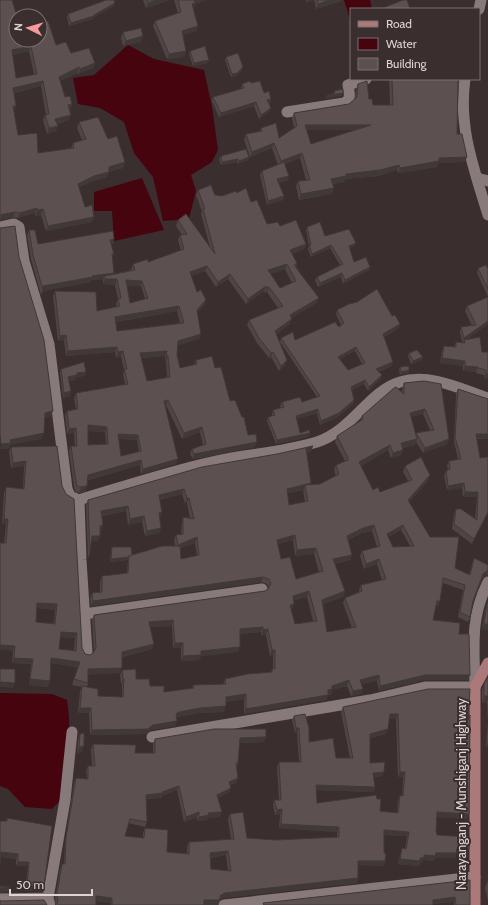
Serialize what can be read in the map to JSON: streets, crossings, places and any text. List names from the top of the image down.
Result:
{
  "streets": {
    "main road": ["Narayanganj - Munshiganj Highway"]
  },
  "legend": ["Road", "Water", "Building"],
  "scale_bar": "50 m",
  "north": "left"
}
